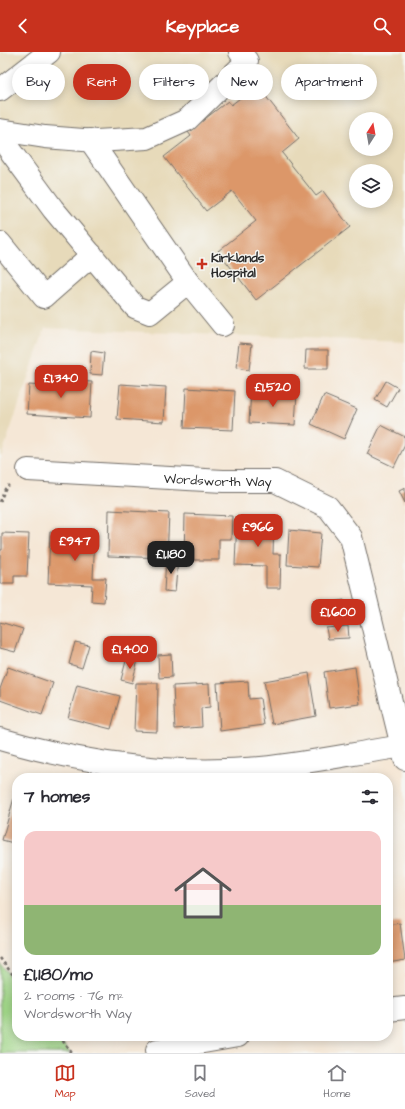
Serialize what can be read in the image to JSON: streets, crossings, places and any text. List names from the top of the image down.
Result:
{
  "streets": {
    "street": ["Wordsworth Way"]
  },
  "places": {
    "health": ["Kirklands Hospital"]
  },
  "north": "top",
  "page": {
    "header": "Keyplace",
    "chip": [
      "Buy",
      "Rent",
      "Filters",
      "New",
      "Apartment"
    ],
    "price": [
      "£1,340",
      "£1,520",
      "£966",
      "£947",
      "£1,180",
      "£1,600",
      "£1,400"
    ],
    "heading": "7 homes",
    "list": [
      {
        "name": "£1,180/mo",
        "note": "2 rooms · 76 m² · Wordsworth Way"
      }
    ],
    "tabs": ["Map", "Saved", "Home"]
  }
}
